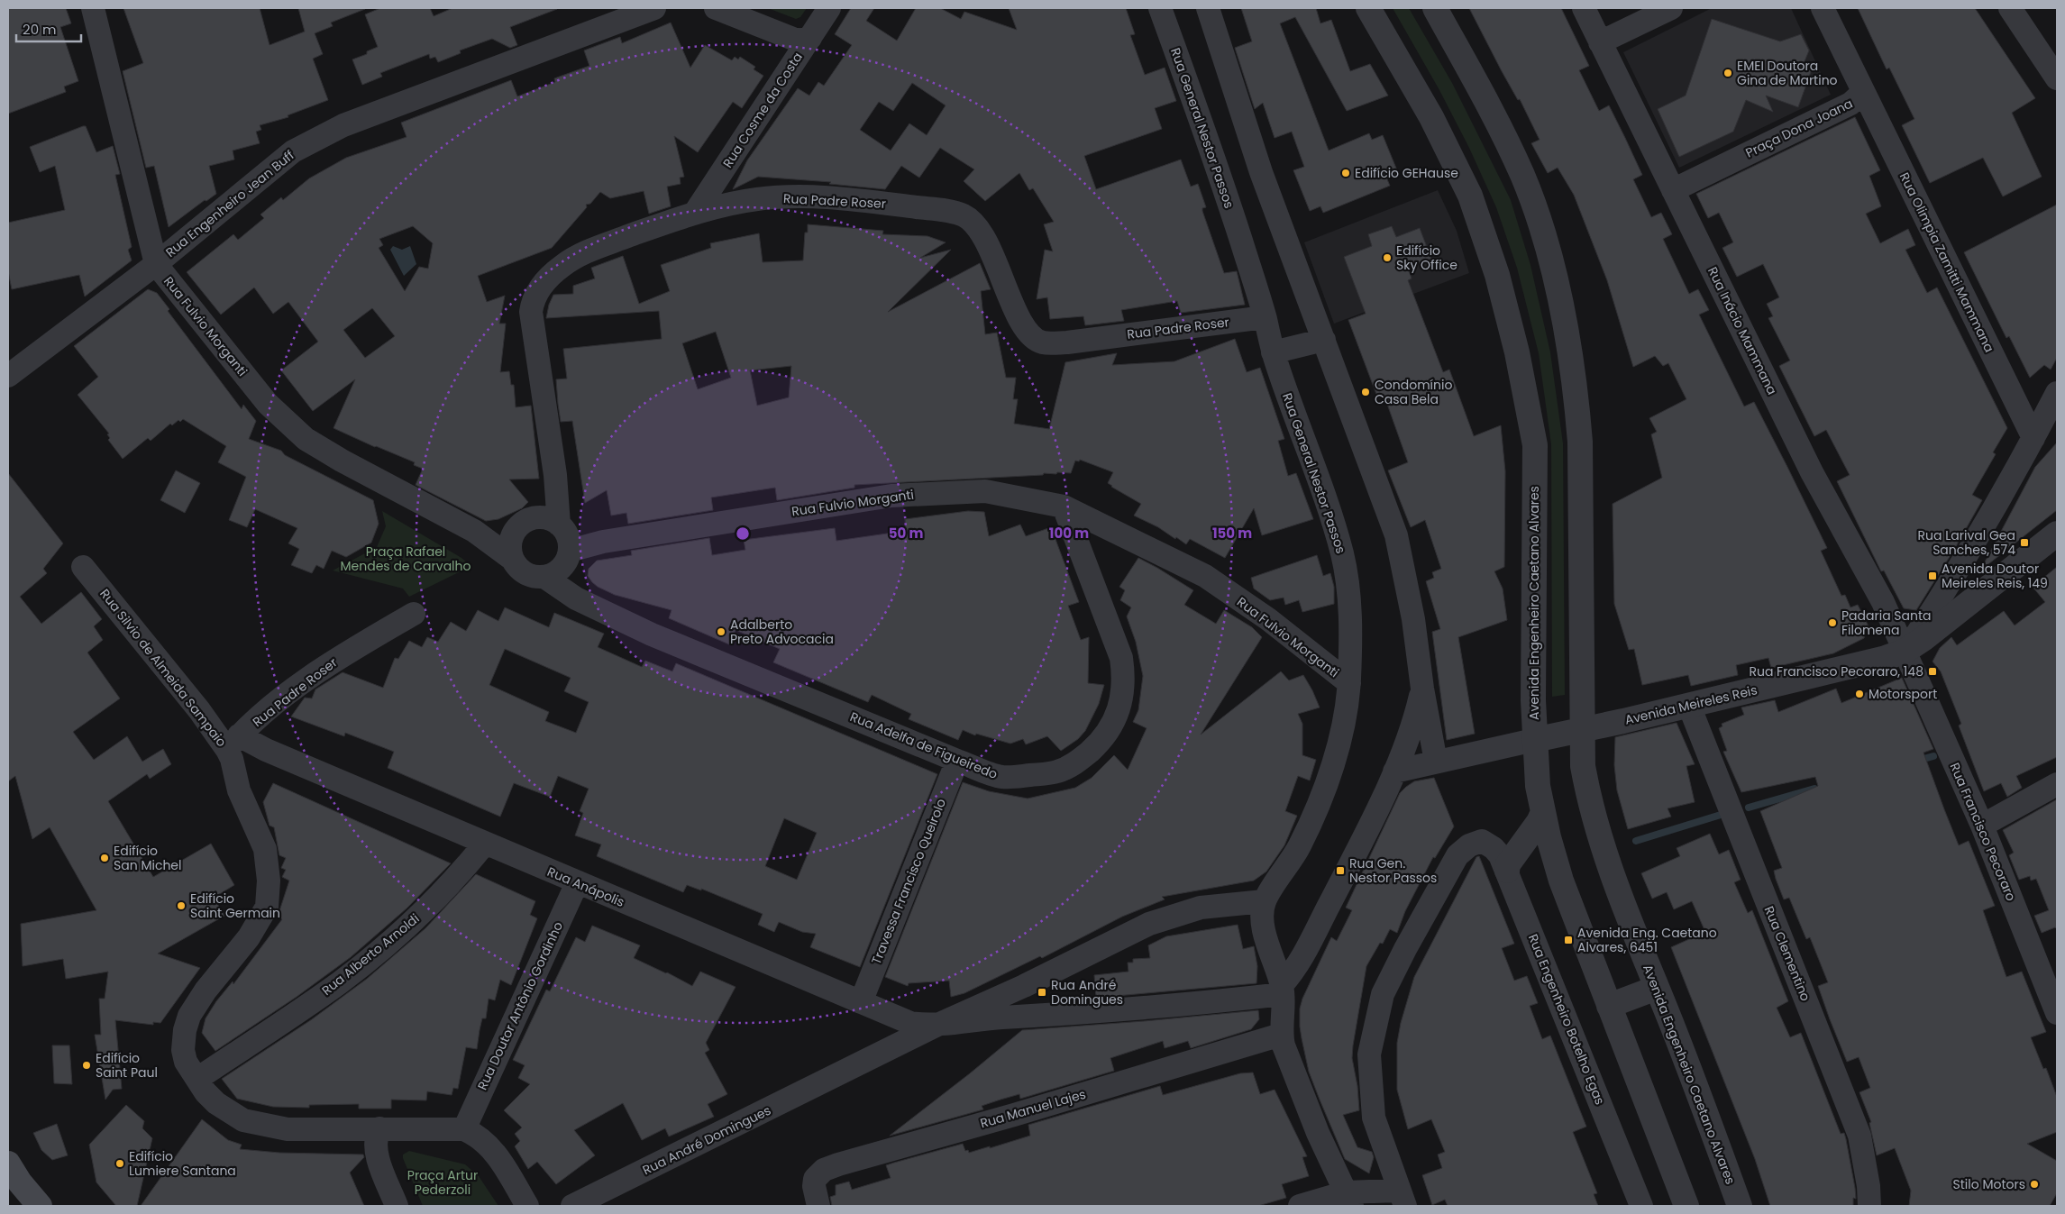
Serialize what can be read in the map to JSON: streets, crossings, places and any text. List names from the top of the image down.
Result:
{
  "streets": {
    "street": [
      "Rua Cosme da Costa",
      "Rua General Nestor Passos",
      "Praça Dona Joana",
      "Rua Padre Roser",
      "Rua Engenheiro Jean Buff",
      "Rua Olimpia Zamitti Mammana",
      "Rua Fulvio Morganti",
      "Rua Inácio Mammana",
      "Avenida Engenheiro Caetano Alvares",
      "Rua Silvio de Almeida Sampaio",
      "Avenida Meireles Reis",
      "Rua Adelfa de Figueiredo",
      "Rua Francisco Pecoraro",
      "Travessa Francisco Queirolo",
      "Rua Anápolis",
      "Rua Clementino",
      "Rua Alberto Arnoldi",
      "Rua Doutor Antônio Gordinho",
      "Rua Engenheiro Botelho Egas",
      "Rua Manuel Lajes",
      "Rua André Domingues"
    ]
  },
  "crossings": [
    ["Rua Cosme da Costa", "Rua Padre Roser"],
    ["Rua General Nestor Passos", "Rua Padre Roser"],
    ["Rua General Nestor Passos", "Rua Fulvio Morganti"],
    ["Rua General Nestor Passos", "Rua André Domingues"],
    ["Praça Dona Joana", "Rua Olimpia Zamitti Mammana"],
    ["Praça Dona Joana", "Rua Inácio Mammana"],
    ["Rua Padre Roser", "Rua Fulvio Morganti"],
    ["Rua Padre Roser", "Rua Silvio de Almeida Sampaio"],
    ["Rua Padre Roser", "Rua Adelfa de Figueiredo"],
    ["Rua Padre Roser", "Rua Anápolis"],
    ["Rua Engenheiro Jean Buff", "Rua Fulvio Morganti"],
    ["Rua Fulvio Morganti", "Rua Adelfa de Figueiredo"],
    ["Rua Inácio Mammana", "Avenida Meireles Reis"],
    ["Rua Inácio Mammana", "Rua Francisco Pecoraro"],
    ["Avenida Engenheiro Caetano Alvares", "Avenida Meireles Reis"],
    ["Rua Silvio de Almeida Sampaio", "Rua Anápolis"],
    ["Rua Silvio de Almeida Sampaio", "Rua Alberto Arnoldi"],
    ["Avenida Meireles Reis", "Rua Francisco Pecoraro"],
    ["Avenida Meireles Reis", "Rua Clementino"],
    ["Rua Adelfa de Figueiredo", "Travessa Francisco Queirolo"],
    ["Travessa Francisco Queirolo", "Rua Anápolis"],
    ["Rua Anápolis", "Rua Alberto Arnoldi"],
    ["Rua Anápolis", "Rua Doutor Antônio Gordinho"],
    ["Rua Anápolis", "Rua André Domingues"]
  ],
  "parks": ["Praça Rafael Mendes de Carvalho", "Praça Artur Pederzoli"],
  "places": {
    "other": [
      "EMEI Doutora Gina de Martino",
      "Edifício GEHause",
      "Edifício Sky Office",
      "Condomínio Casa Bela",
      "Padaria Santa Filomena",
      "Adalberto Preto Advocacia",
      "Motorsport",
      "Edifício San Michel",
      "Edifício Saint Germain",
      "Edifício Saint Paul",
      "Edifício Lumiere Santana",
      "Stilo Motors"
    ],
    "transit": [
      "Rua Larival Gea Sanches, 574",
      "Avenida Doutor Meireles Reis, 149",
      "Rua Francisco Pecoraro, 148",
      "Rua Gen. Nestor Passos",
      "Avenida Eng. Caetano Alvares, 6451",
      "Rua André Domingues"
    ]
  },
  "scale_bar": "20 m",
  "rings": ["50 m", "100 m", "150 m"]
}
